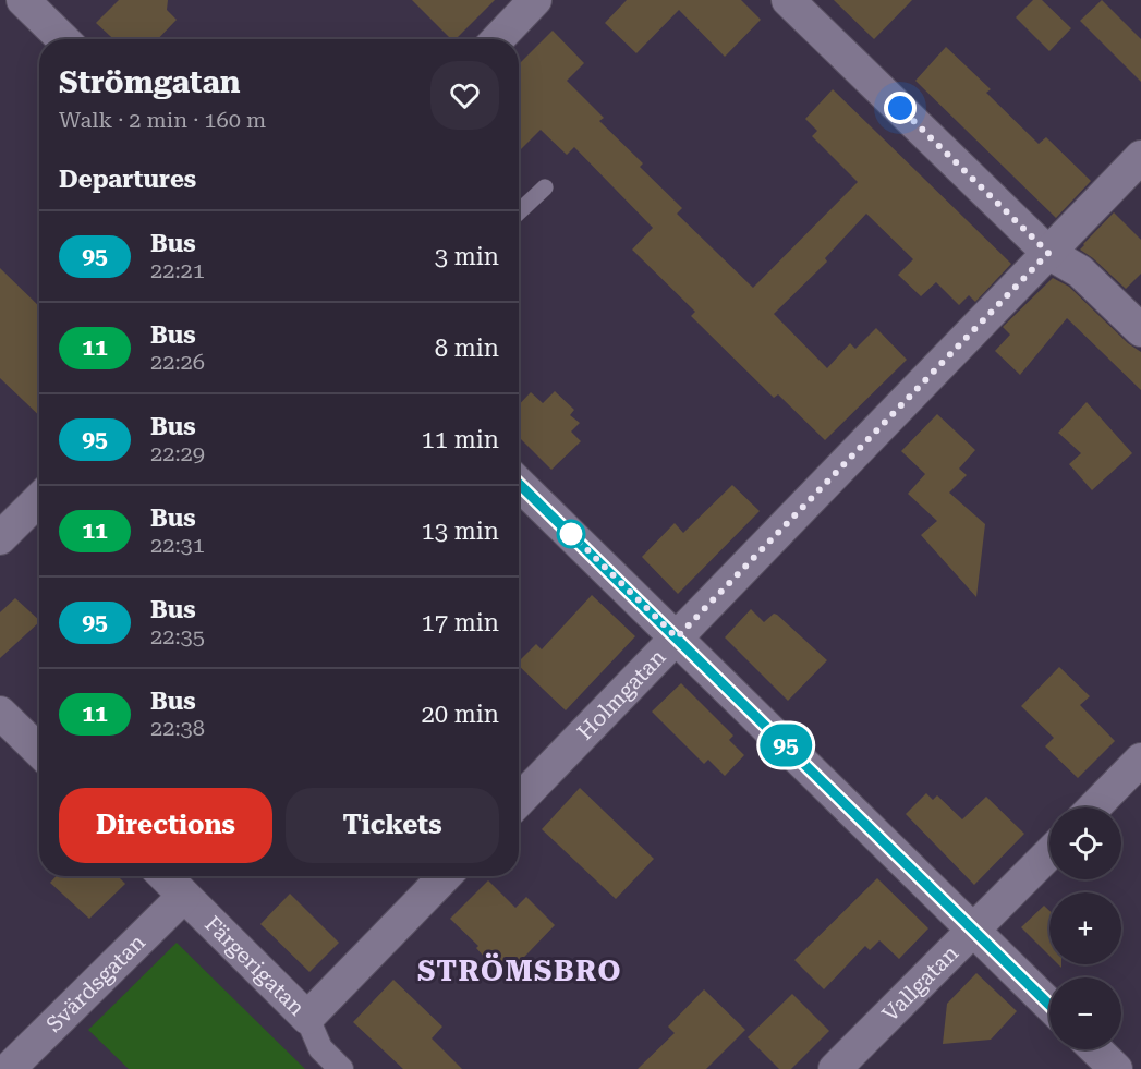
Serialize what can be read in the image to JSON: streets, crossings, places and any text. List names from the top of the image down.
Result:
{
  "streets": {
    "street": [
      "Holmgatan",
      "Färgerigatan",
      "Svärdsgatan",
      "Vallgatan"
    ]
  },
  "crossings": [
    ["Färgerigatan", "Svärdsgatan"]
  ],
  "districts": ["STRÖMSBRO"],
  "lines": ["bus line 95"],
  "page": {
    "on_map": "95",
    "heading": [
      ["Strömgatan", "Walk · 2 min · 160 m"],
      "Departures"
    ],
    "list": [
      {
        "mark": "95",
        "name": "Bus",
        "note": "22:21",
        "value": "3 min"
      },
      {
        "mark": "11",
        "name": "Bus",
        "note": "22:26",
        "value": "8 min"
      },
      {
        "mark": "95",
        "name": "Bus",
        "note": "22:29",
        "value": "11 min"
      },
      {
        "mark": "11",
        "name": "Bus",
        "note": "22:31",
        "value": "13 min"
      },
      {
        "mark": "95",
        "name": "Bus",
        "note": "22:35",
        "value": "17 min"
      },
      {
        "mark": "11",
        "name": "Bus",
        "note": "22:38",
        "value": "20 min"
      }
    ],
    "buttons": ["Directions", "Tickets"],
    "map_buttons": ["+", "−"]
  }
}
